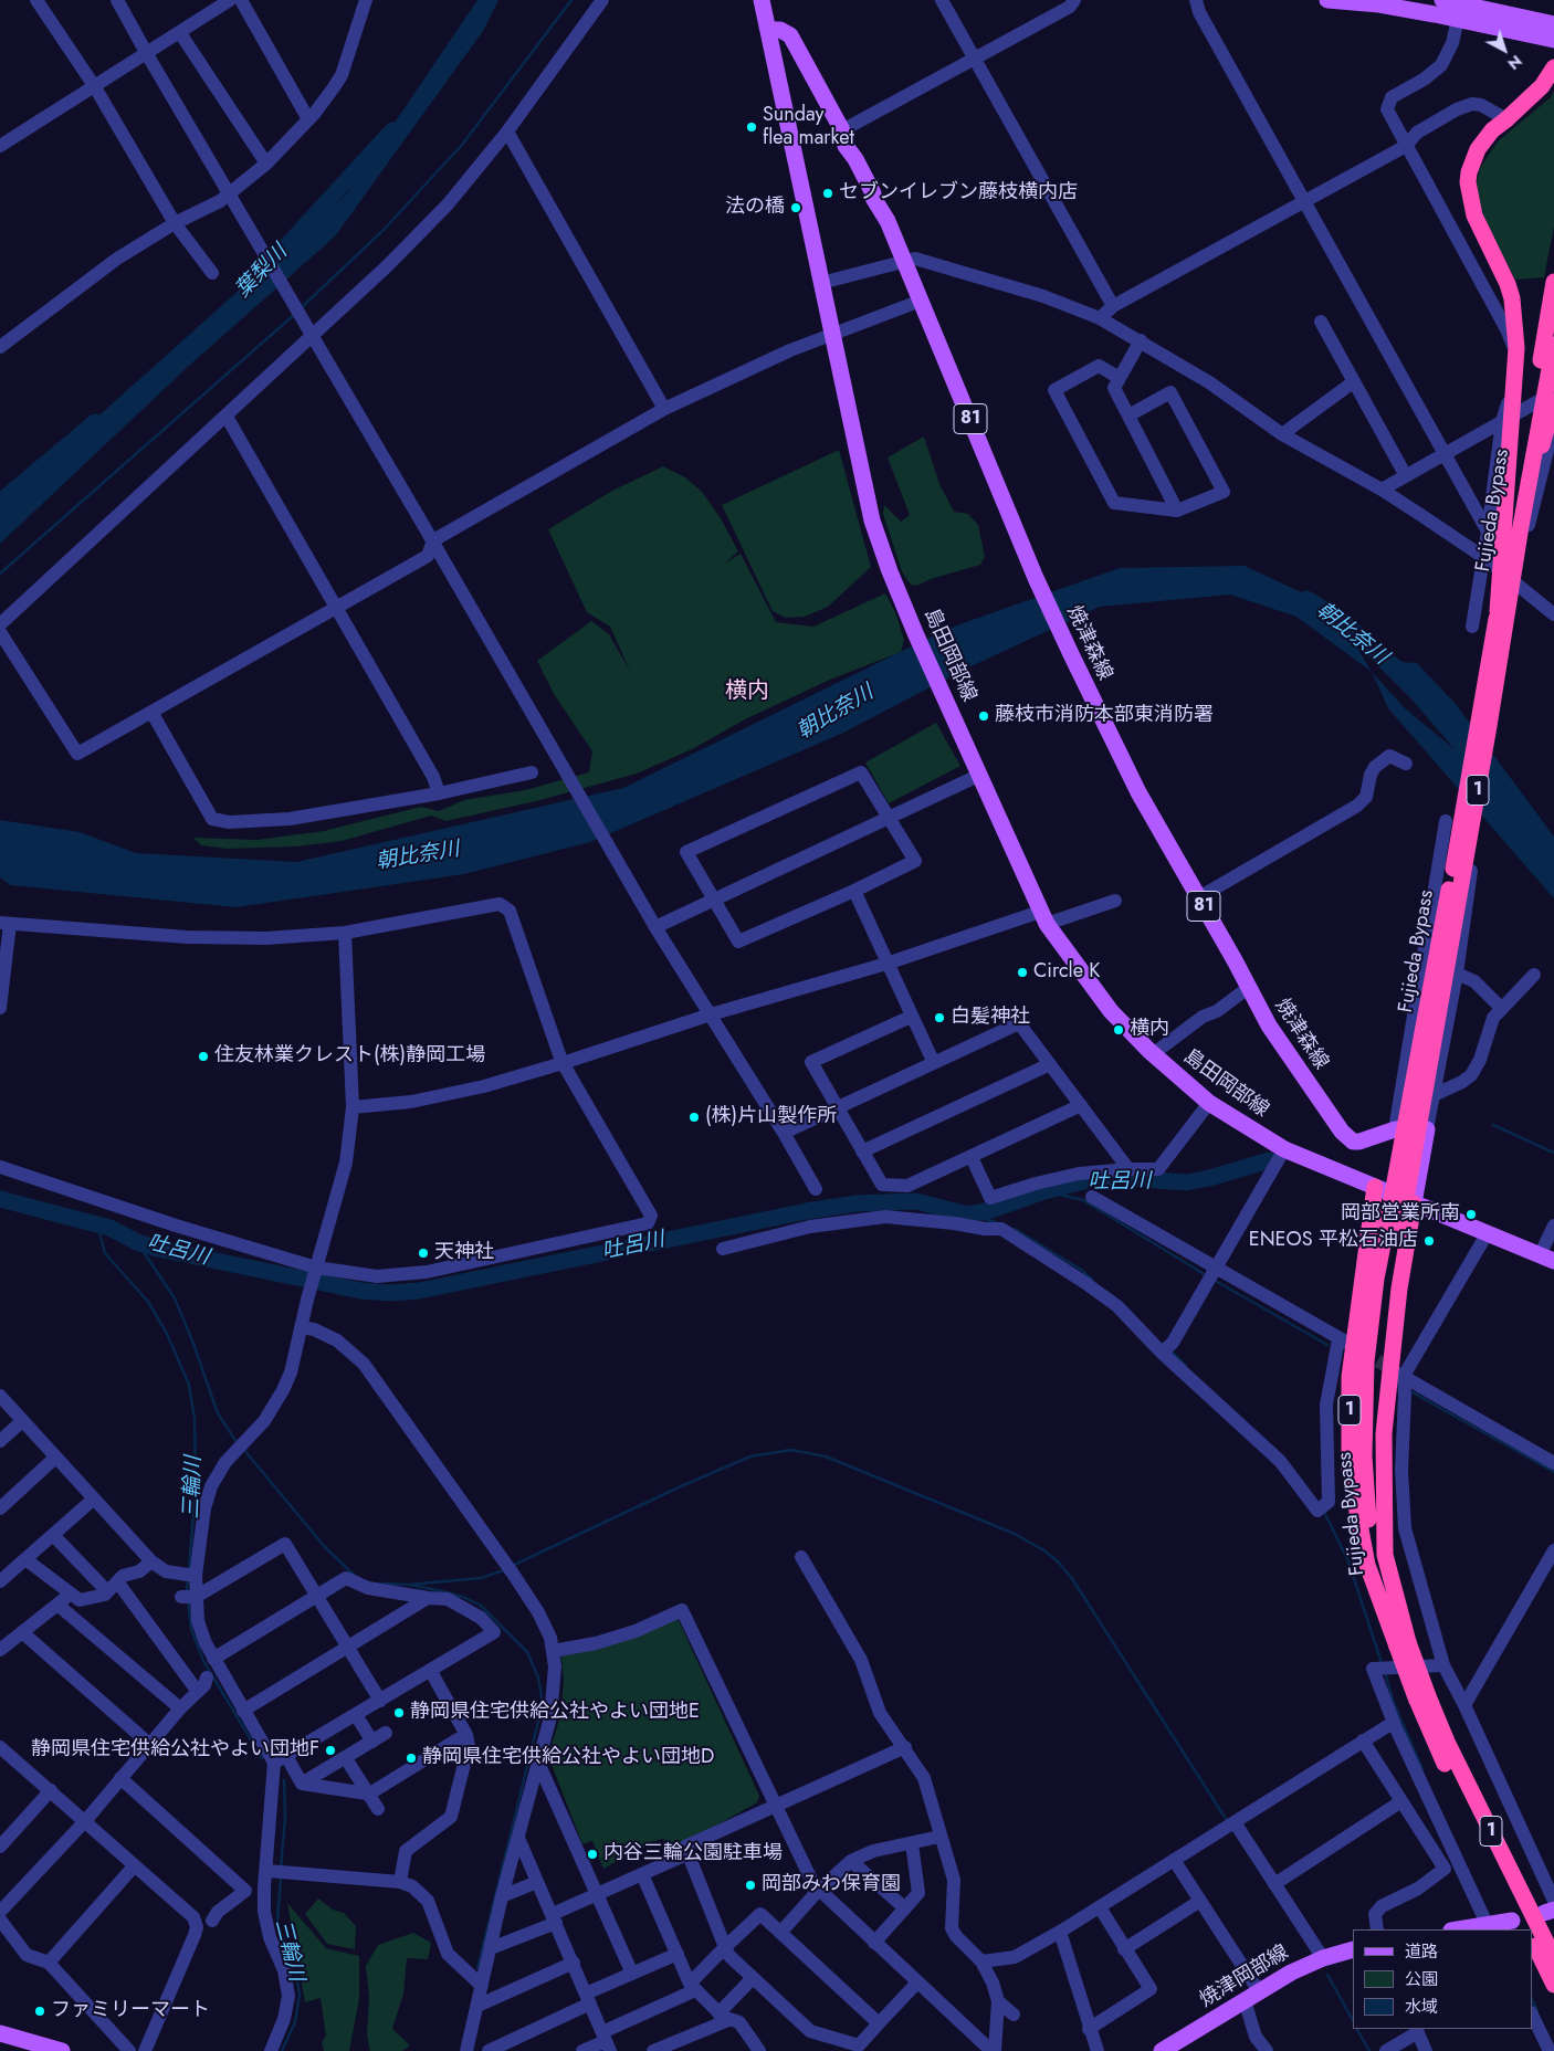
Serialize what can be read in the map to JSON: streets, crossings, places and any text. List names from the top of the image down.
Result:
{
  "streets": {
    "highway": ["Fujieda Bypass", "1"],
    "main road": [
      "81",
      "焼津森線",
      "島田岡部線",
      "焼津岡部線"
    ]
  },
  "crossings": [
    ["Fujieda Bypass", "1"],
    ["焼津森線", "島田岡部線"],
    ["島田岡部線", "1"]
  ],
  "districts": ["横内"],
  "water": [
    "葉梨川",
    "朝比奈川",
    "吐呂川",
    "三輪川"
  ],
  "places": [
    "Sunday flea market",
    "セブンイレブン藤枝横内店",
    "法の橋",
    "藤枝市消防本部東消防署",
    "Circle K",
    "白髪神社",
    "横内",
    "住友林業クレスト(株)静岡工場",
    "(株)片山製作所",
    "岡部営業所南",
    "ENEOS 平松石油店",
    "天神社",
    "静岡県住宅供給公社やよい団地E",
    "静岡県住宅供給公社やよい団地F",
    "静岡県住宅供給公社やよい団地D",
    "内谷三輪公園駐車場",
    "岡部みわ保育園",
    "ファミリーマート"
  ],
  "legend": ["道路", "公園", "水域"],
  "north": "bottom right"
}
